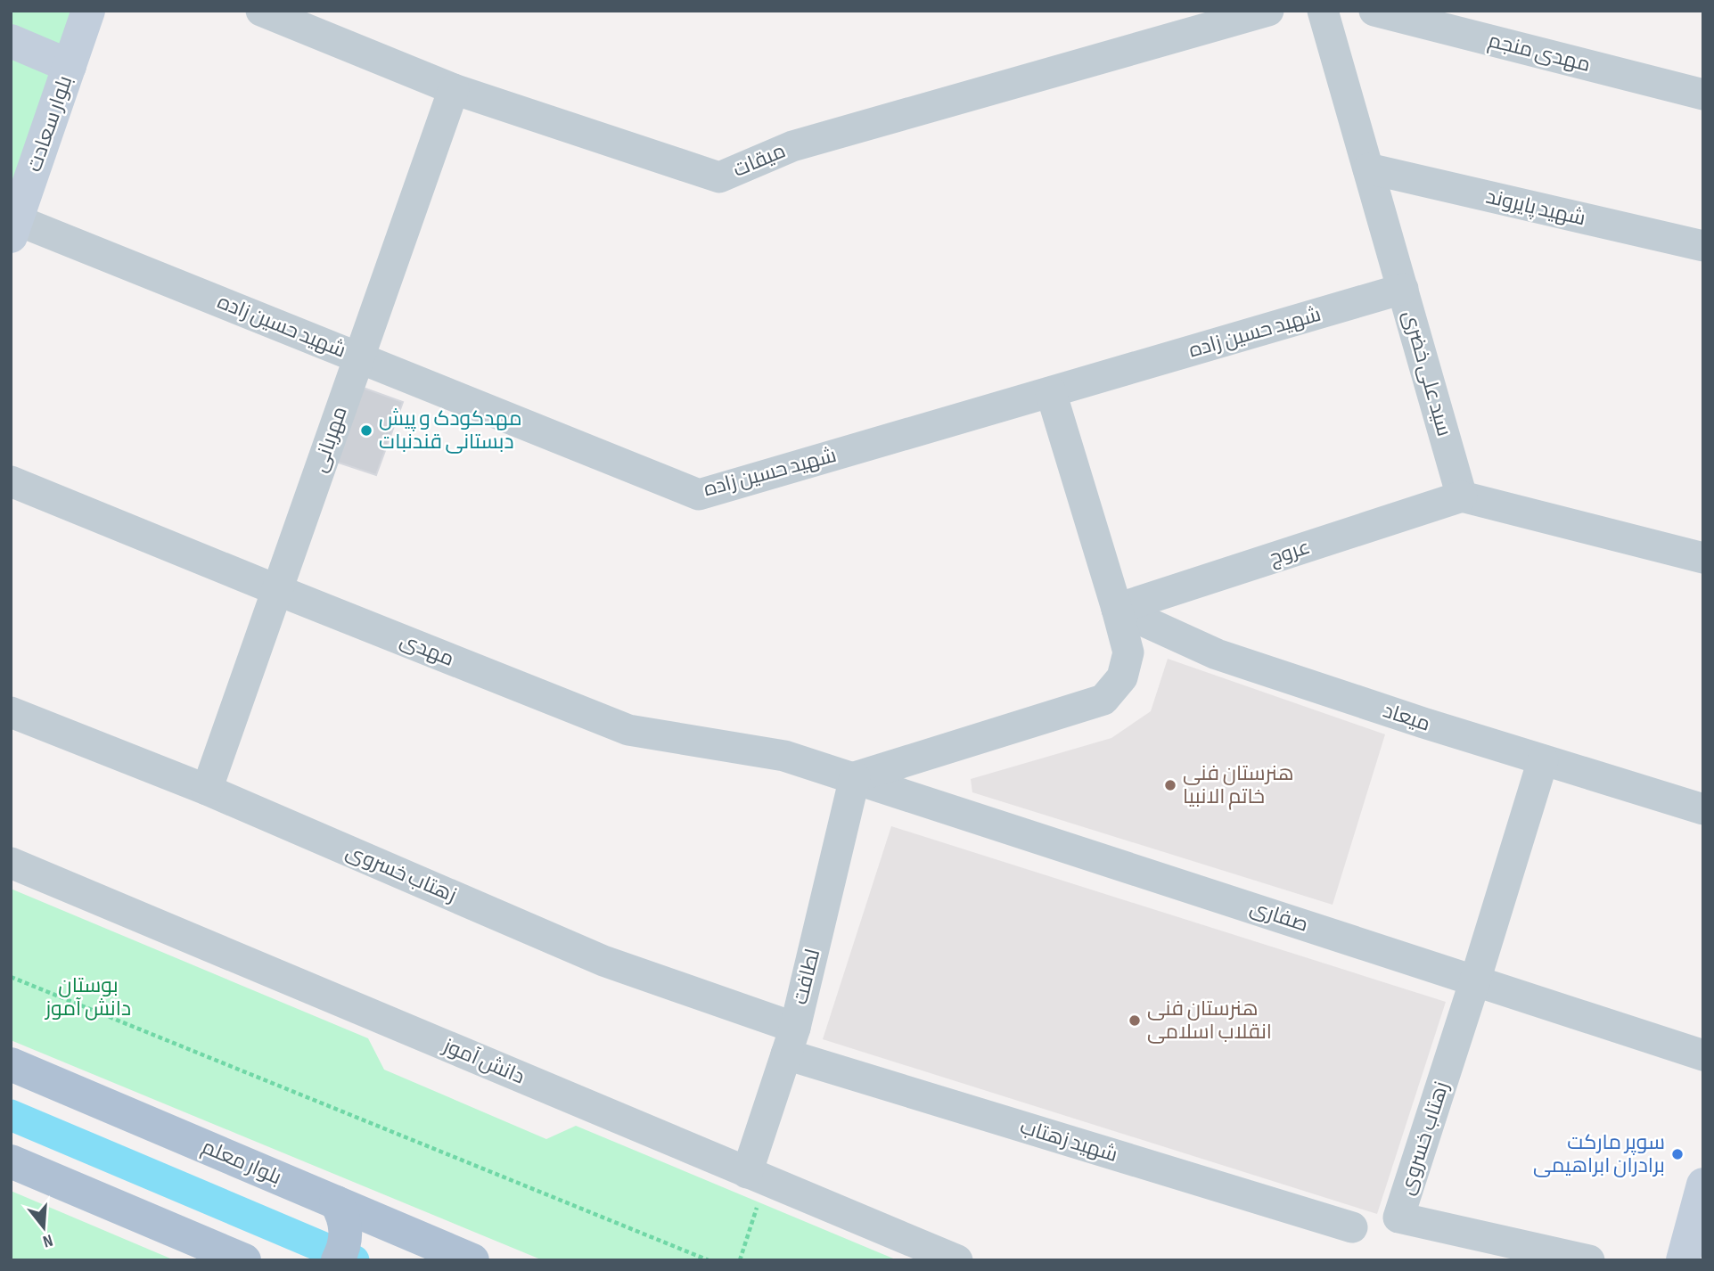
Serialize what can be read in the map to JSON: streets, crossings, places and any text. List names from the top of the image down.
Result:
{
  "streets": {
    "main road": ["بلوار سعادت", "بلوار معلم"],
    "street": [
      "مهدی منجم",
      "میقات",
      "شهید پایروند",
      "شهید حسین زاده",
      "سید علی خضری",
      "مهربانی",
      "عروج",
      "مهدی",
      "میعاد",
      "زهتاب خسروی",
      "صفاری",
      "لطافت",
      "دانش آموز",
      "شهید زهتاب"
    ]
  },
  "crossings": [
    ["بلوار سعادت", "شهید حسین زاده"],
    ["میقات", "مهربانی"],
    ["شهید پایروند", "سید علی خضری"],
    ["شهید حسین زاده", "سید علی خضری"],
    ["شهید حسین زاده", "مهربانی"],
    ["سید علی خضری", "عروج"],
    ["مهربانی", "مهدی"],
    ["مهربانی", "زهتاب خسروی"],
    ["عروج", "میعاد"],
    ["مهدی", "صفاری"],
    ["مهدی", "لطافت"],
    ["زهتاب خسروی", "صفاری"],
    ["زهتاب خسروی", "لطافت"],
    ["زهتاب خسروی", "شهید زهتاب"],
    ["صفاری", "لطافت"],
    ["لطافت", "دانش آموز"],
    ["لطافت", "شهید زهتاب"]
  ],
  "parks": ["بوستان دانش آموز"],
  "places": [
    "مهدکودک و پیش دبستانی قندنبات",
    "هنرستان فنی خاتم الانبیا",
    "هنرستان فنی انقلاب اسلامی",
    "سوپر مارکت برادران ابراهیمی"
  ],
  "north": "bottom"
}
